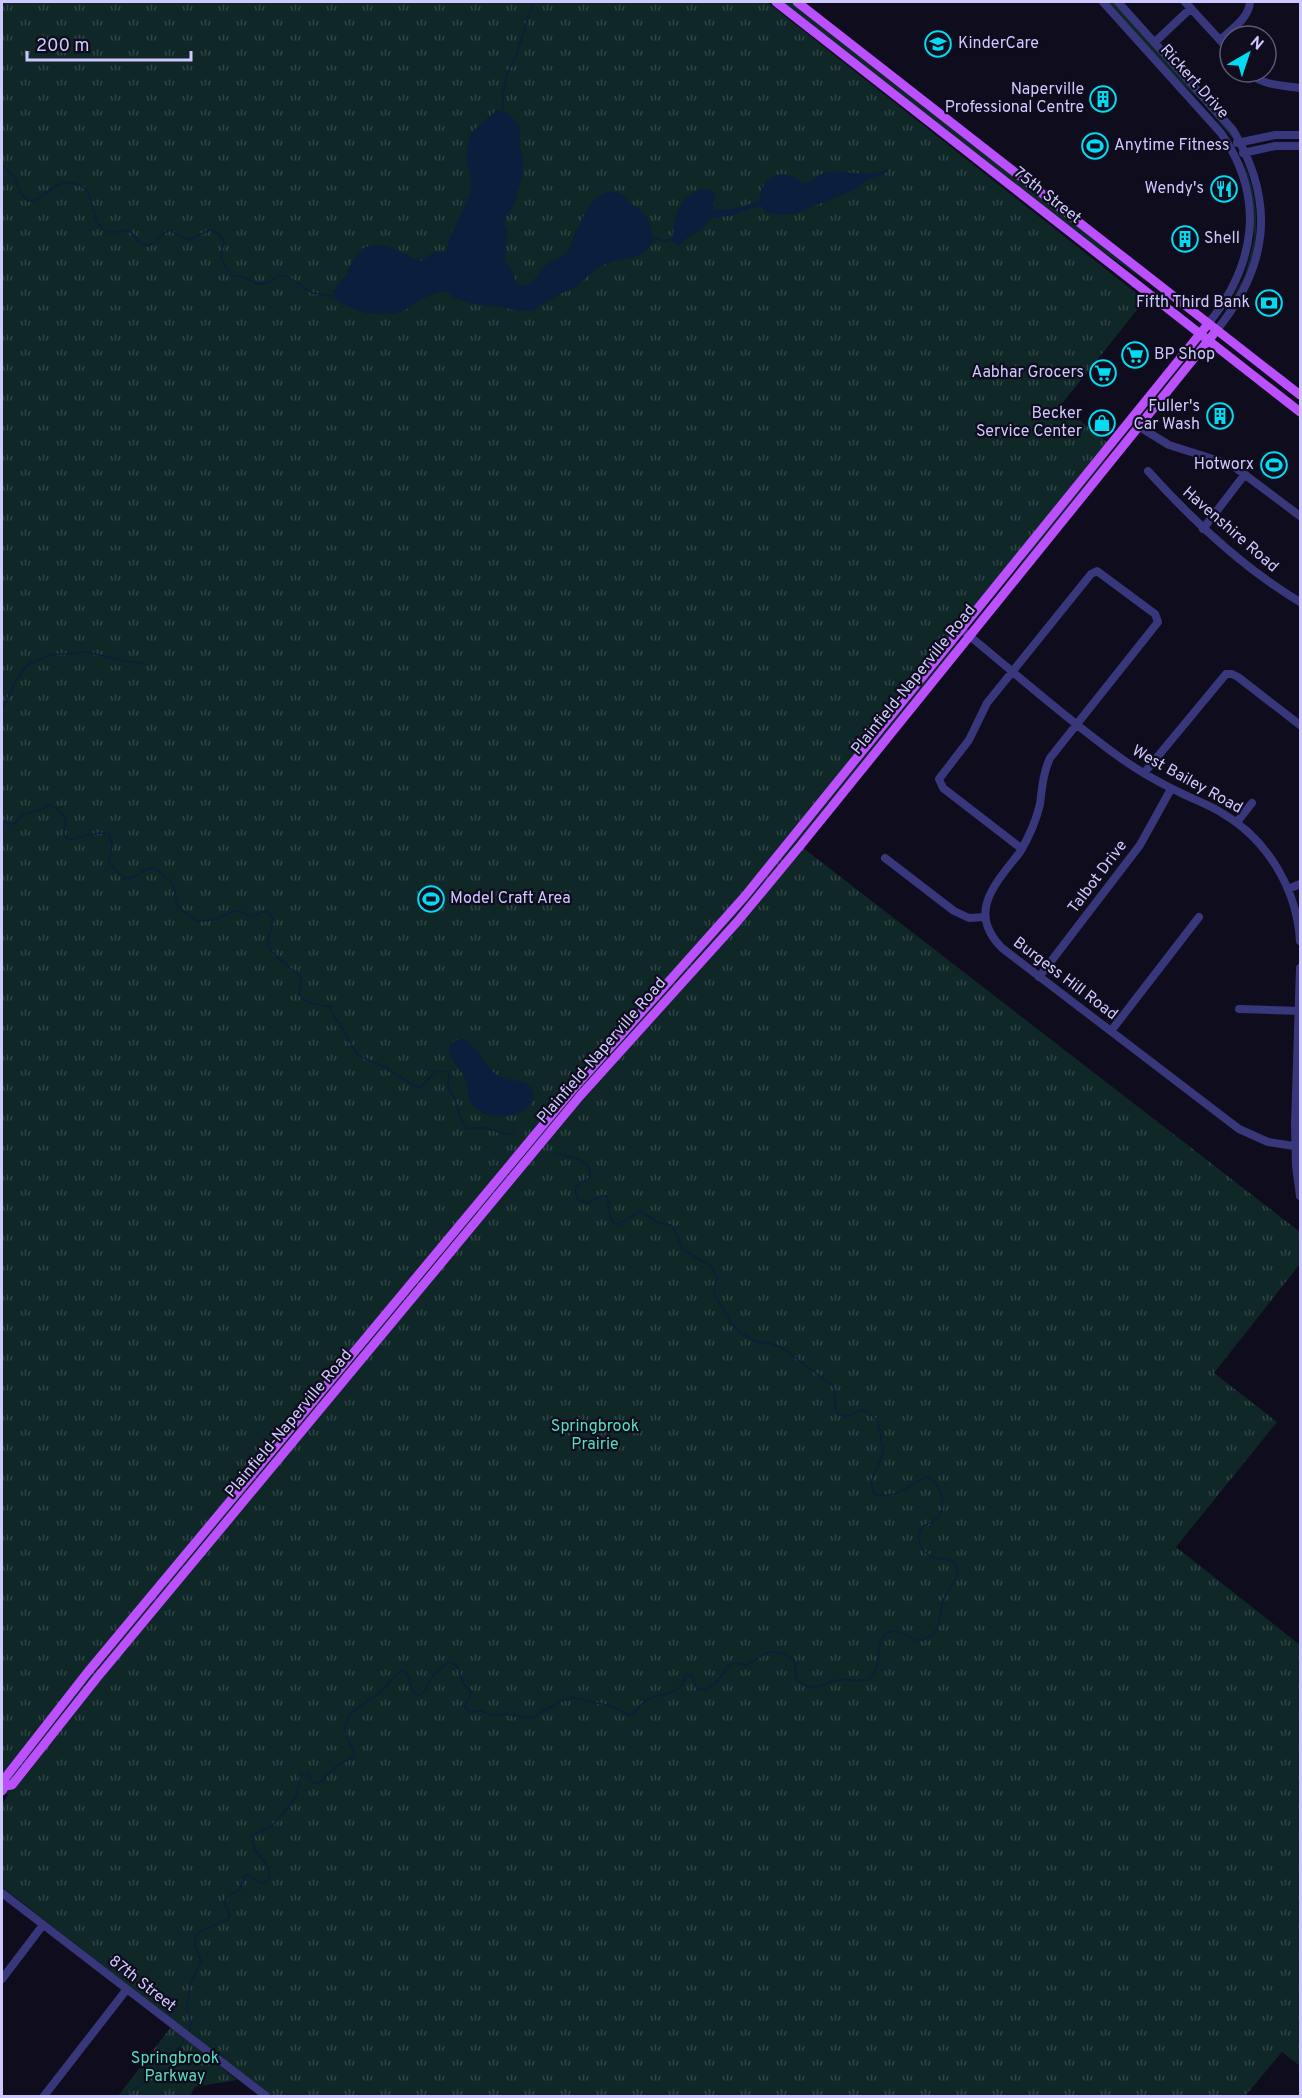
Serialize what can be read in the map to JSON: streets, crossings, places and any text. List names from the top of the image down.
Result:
{
  "streets": {
    "main road": ["75th Street", "Plainfield-Naperville Road"],
    "street": [
      "Rickert Drive",
      "Havenshire Road",
      "West Bailey Road",
      "Talbot Drive",
      "Burgess Hill Road",
      "87th Street"
    ]
  },
  "crossings": [
    ["Rickert Drive", "75th Street"],
    ["Rickert Drive", "Plainfield-Naperville Road"],
    ["75th Street", "Plainfield-Naperville Road"],
    ["Plainfield-Naperville Road", "West Bailey Road"],
    ["West Bailey Road", "Talbot Drive"],
    ["Talbot Drive", "Burgess Hill Road"]
  ],
  "parks": ["Springbrook Prairie", "Springbrook Parkway"],
  "places": {
    "school or university": ["KinderCare"],
    "building": ["Naperville Professional Centre", "Shell", "Fuller's Car Wash"],
    "sports": ["Anytime Fitness", "Hotworx", "Model Craft Area"],
    "restaurant": ["Wendy's"],
    "bank": ["Fifth Third Bank"],
    "supermarket": ["BP Shop", "Aabhar Grocers"],
    "shop": ["Becker Service Center"]
  },
  "scale_bar": "200 m",
  "north": "top right"
}
